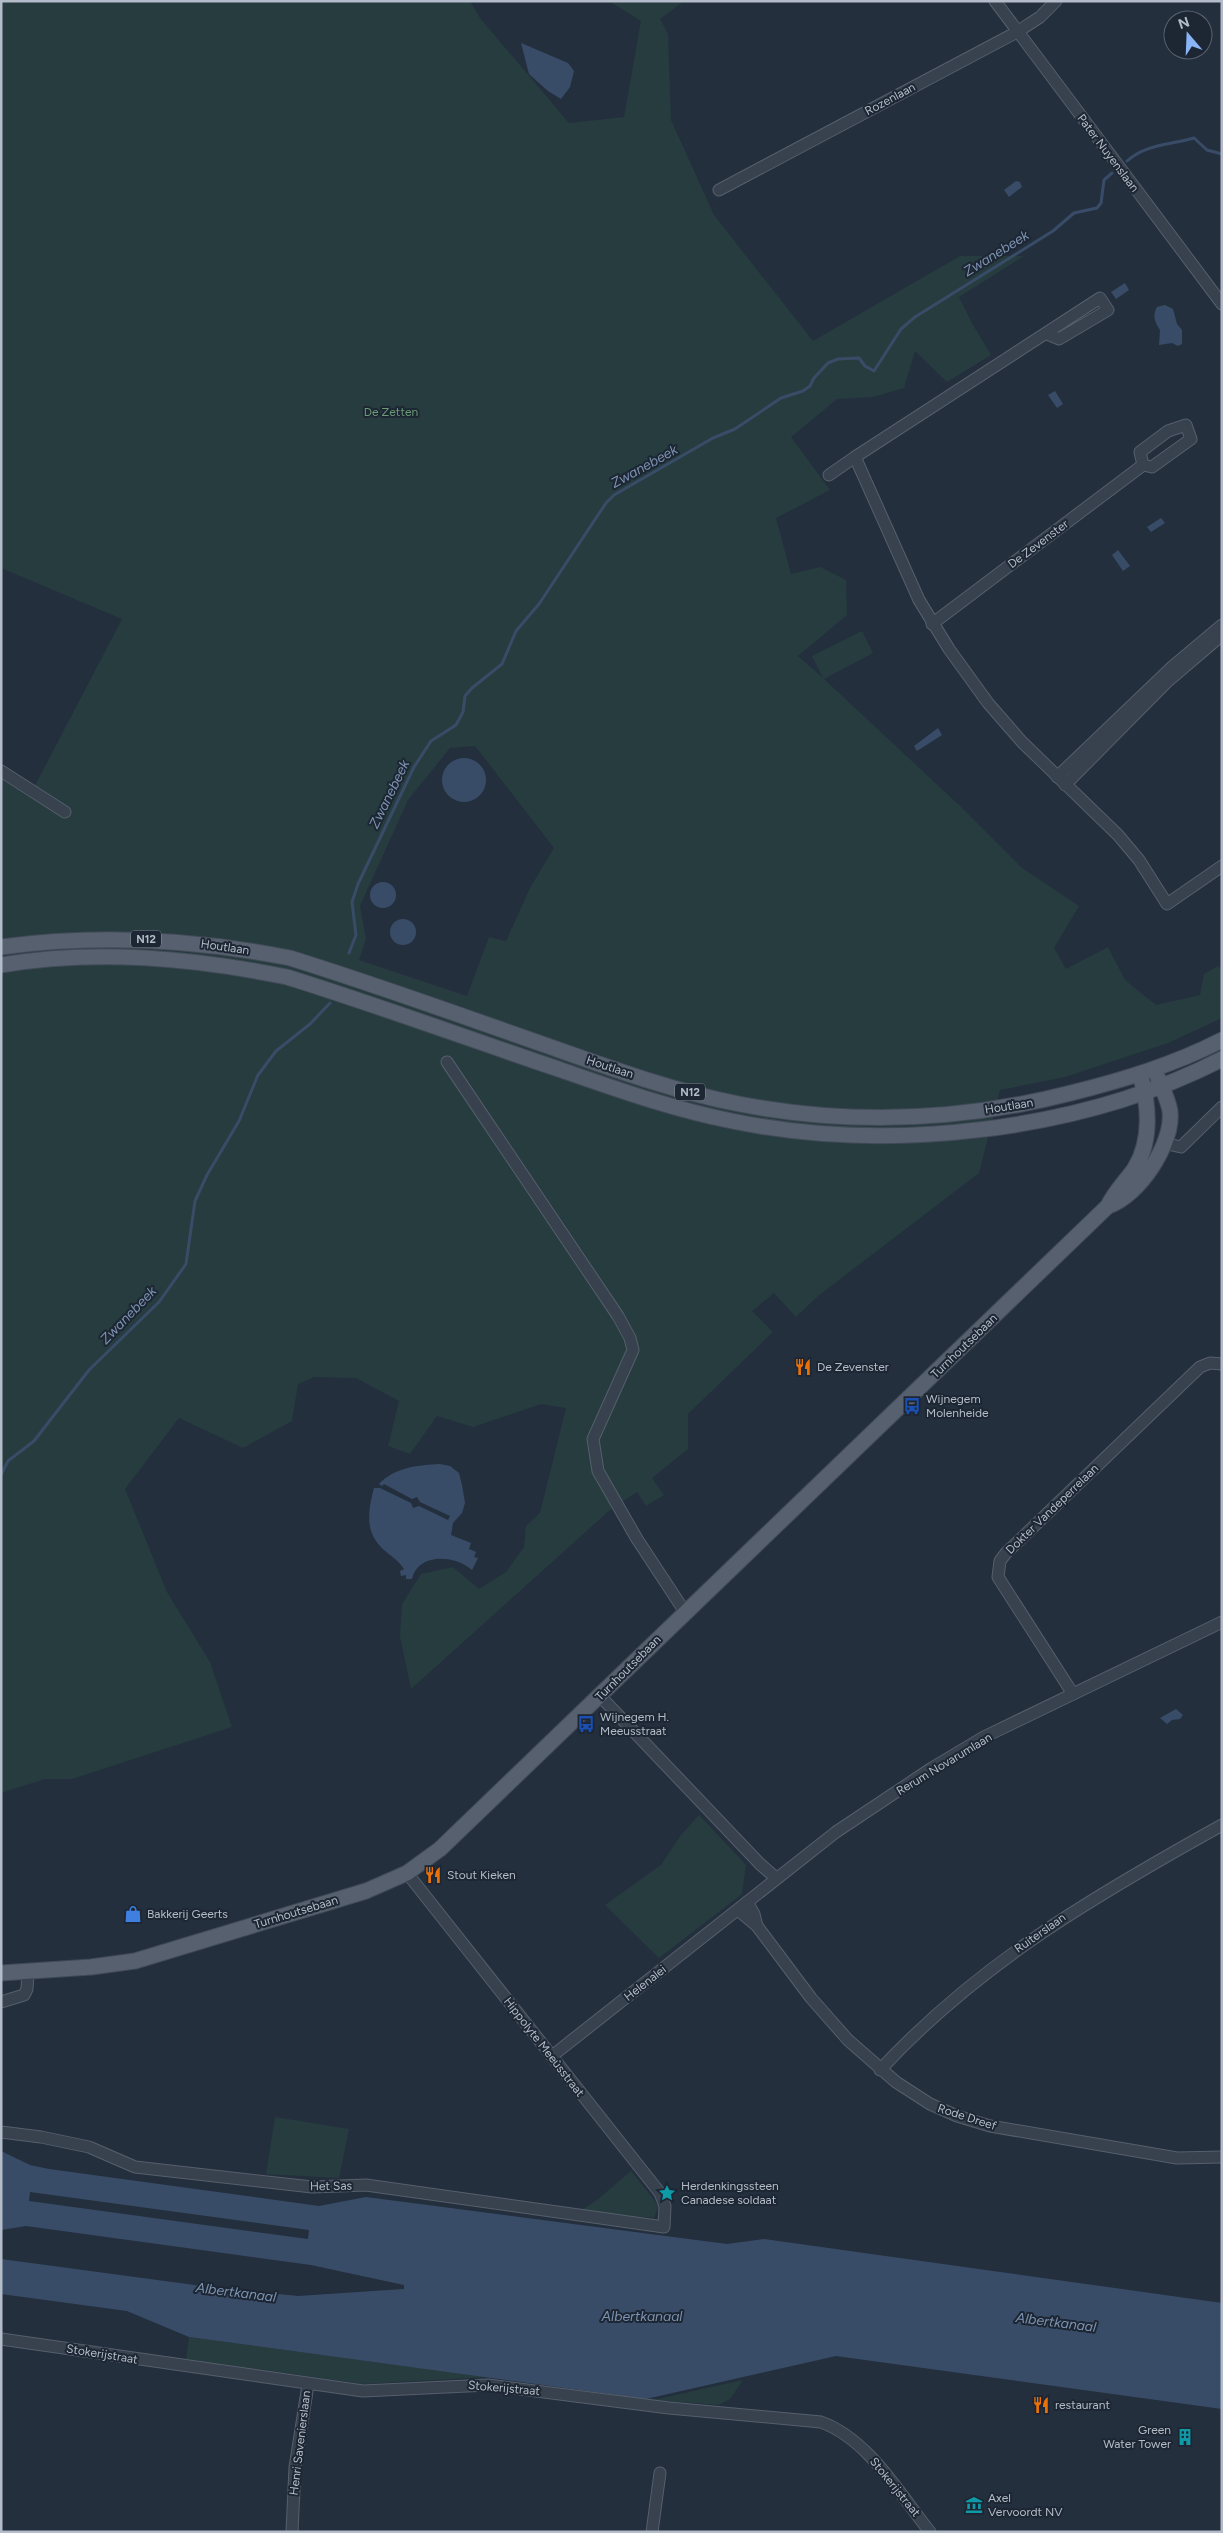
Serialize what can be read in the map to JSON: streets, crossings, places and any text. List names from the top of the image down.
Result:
{
  "streets": {
    "main road": ["N12", "Houtlaan", "Turnhoutsebaan"],
    "street": [
      "Rozenlaan",
      "Pater Nuyenslaan",
      "De Zevenster",
      "Dokter Vandeperrelaan",
      "Rerum Novarumlaan",
      "Ruiterslaan",
      "Helenalei",
      "Hippolyte Meeùsstraat",
      "Rode Dreef",
      "Het Sas",
      "Stokerijstraat",
      "Henri Savenierslaan"
    ]
  },
  "crossings": [
    ["Rozenlaan", "Pater Nuyenslaan"],
    ["Houtlaan", "Turnhoutsebaan"],
    ["Turnhoutsebaan", "Hippolyte Meeùsstraat"],
    ["Dokter Vandeperrelaan", "Rerum Novarumlaan"],
    ["Rerum Novarumlaan", "Helenalei"],
    ["Rerum Novarumlaan", "Rode Dreef"],
    ["Ruiterslaan", "Rode Dreef"],
    ["Helenalei", "Hippolyte Meeùsstraat"],
    ["Helenalei", "Rode Dreef"],
    ["Hippolyte Meeùsstraat", "Het Sas"],
    ["Stokerijstraat", "Henri Savenierslaan"]
  ],
  "water": ["Zwanebeek", "Albertkanaal"],
  "parks": ["De Zetten"],
  "places": {
    "restaurant": ["De Zevenster", "Stout Kieken", "restaurant"],
    "bus stop": ["Wijnegem Molenheide", "Wijnegem H. Meeusstraat"],
    "shop": ["Bakkerij Geerts"],
    "place": ["Herdenkingssteen Canadese soldaat"],
    "building": ["Green Water Tower"],
    "museum": ["Axel Vervoordt NV"]
  },
  "north": "top"
}
